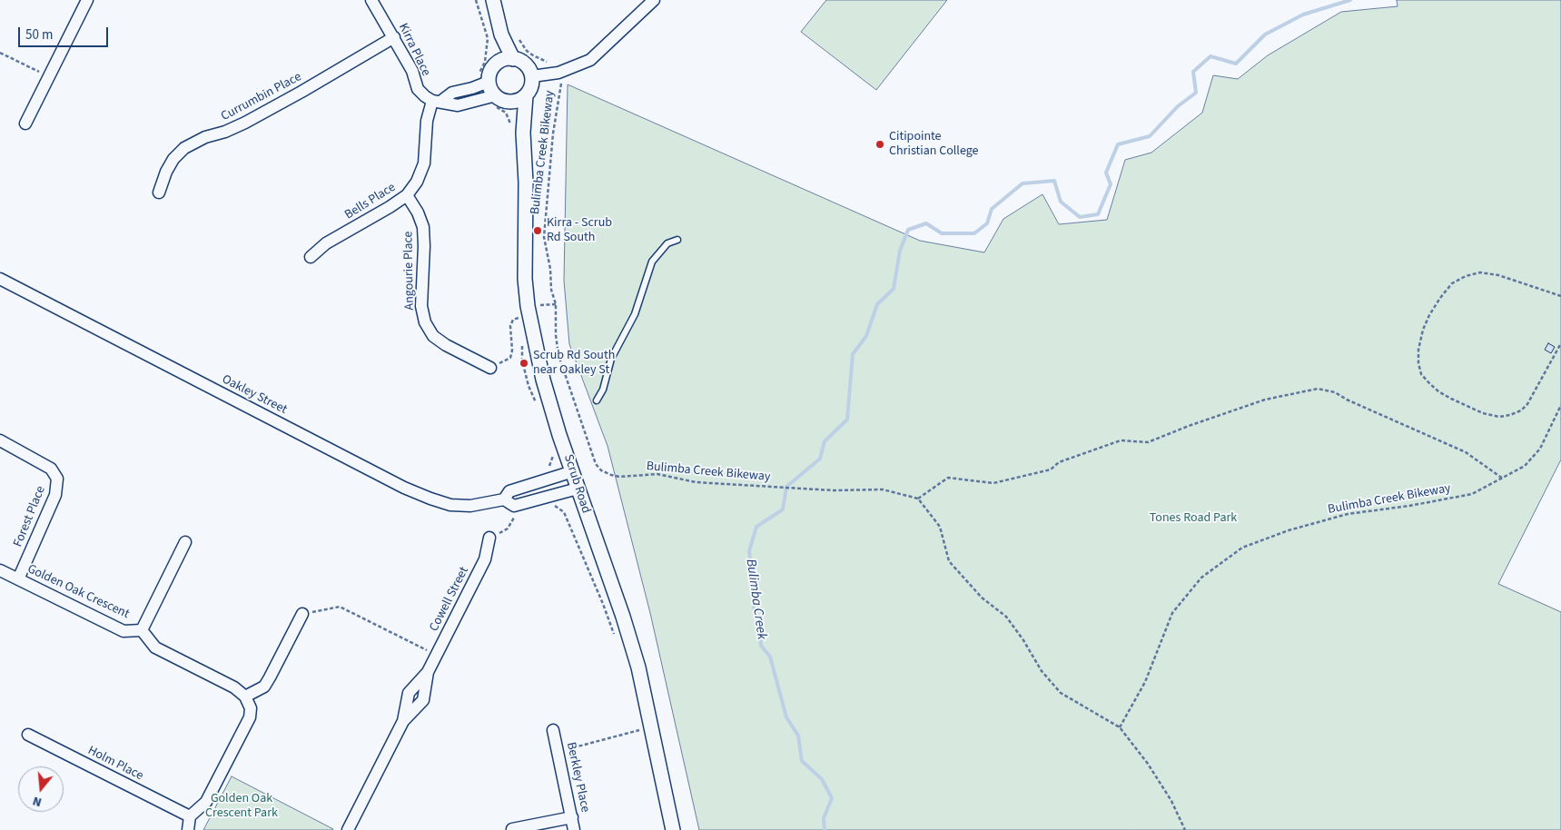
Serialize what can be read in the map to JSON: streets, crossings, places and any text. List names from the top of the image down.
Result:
{
  "streets": {
    "street": [
      "Kirra Place",
      "Currumbin Place",
      "Bells Place",
      "Angourie Place",
      "Oakley Street",
      "Scrub Road",
      "Forest Place",
      "Golden Oak Crescent",
      "Cowell Street",
      "Holm Place",
      "Berkley Place"
    ],
    "path": ["Bulimba Creek Bikeway"]
  },
  "crossings": [
    ["Kirra Place", "Currumbin Place"],
    ["Kirra Place", "Bells Place"],
    ["Bells Place", "Angourie Place"],
    ["Oakley Street", "Scrub Road"],
    ["Forest Place", "Golden Oak Crescent"]
  ],
  "water": ["Bulimba Creek"],
  "parks": ["Tones Road Park", "Golden Oak Crescent Park"],
  "places": ["Citipointe Christian College", "Kirra - Scrub Rd South", "Scrub Rd South near Oakley St"],
  "scale_bar": "50 m",
  "north": "bottom"
}
